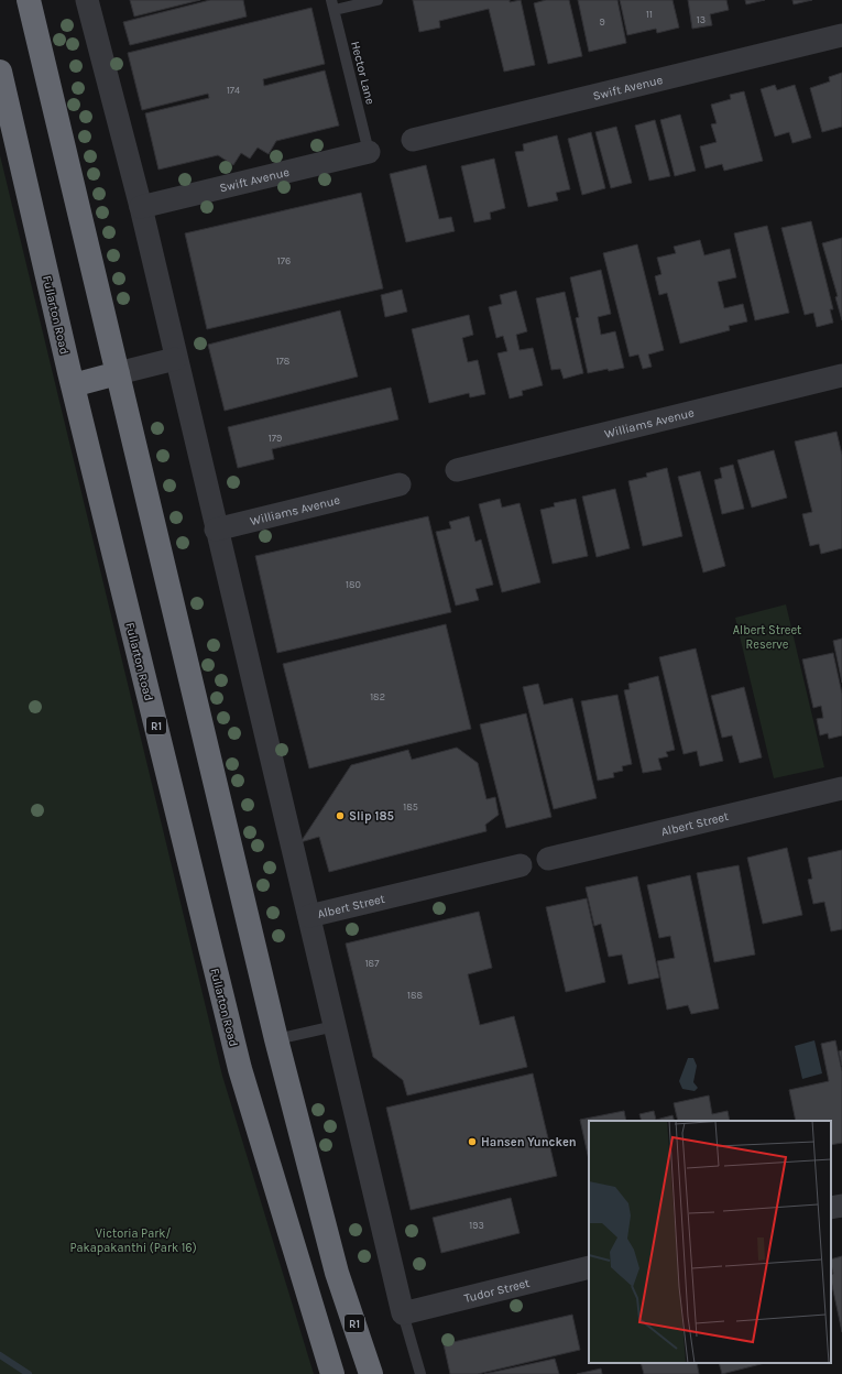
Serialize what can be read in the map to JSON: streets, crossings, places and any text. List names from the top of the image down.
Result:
{
  "streets": {
    "highway": ["Fullarton Road", "R1"],
    "street": [
      "Swift Avenue",
      "Williams Avenue",
      "Albert Street",
      "Tudor Street"
    ],
    "lane": ["Hector Lane"]
  },
  "crossings": [
    ["Hector Lane", "Swift Avenue"]
  ],
  "parks": ["Albert Street Reserve", "Victoria Park/ Pakapakanthi (Park 16)"],
  "places": ["Slip 185", "Hansen Yuncken"],
  "house_numbers": [
    "11",
    "13",
    "9",
    "174",
    "176",
    "178",
    "179",
    "180",
    "182",
    "185",
    "187",
    "188",
    "193"
  ]
}
